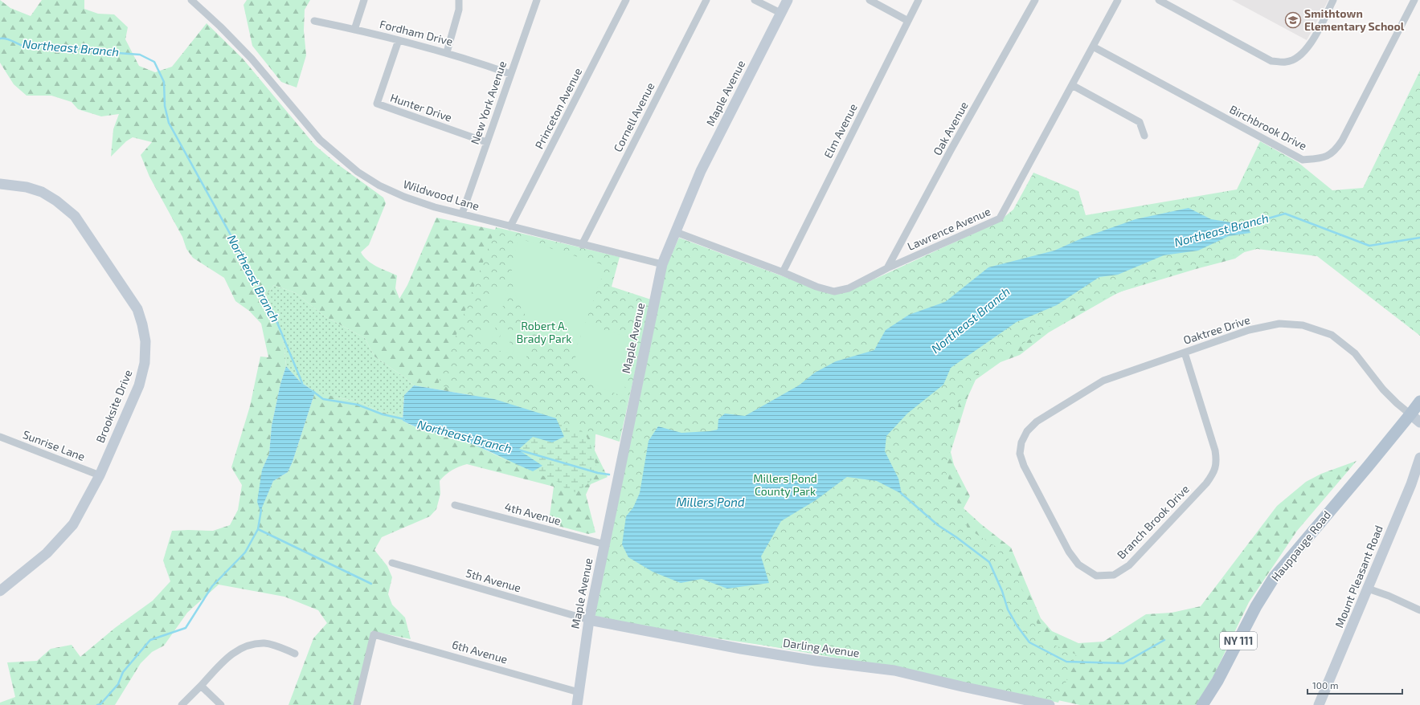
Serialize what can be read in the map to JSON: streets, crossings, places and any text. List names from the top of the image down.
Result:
{
  "streets": {
    "main road": ["Hauppauge Road", "NY 111"],
    "street": [
      "Fordham Drive",
      "Maple Avenue",
      "New York Avenue",
      "Hunter Drive",
      "Princeton Avenue",
      "Cornell Avenue",
      "Birchbrook Drive",
      "Oak Avenue",
      "Elm Avenue",
      "Wildwood Lane",
      "Lawrence Avenue",
      "Oaktree Drive",
      "Brooksite Drive",
      "Sunrise Lane",
      "4th Avenue",
      "Branch Brook Drive",
      "Mount Pleasant Road",
      "5th Avenue",
      "Darling Avenue",
      "6th Avenue"
    ]
  },
  "crossings": [
    ["Fordham Drive", "New York Avenue"],
    ["Fordham Drive", "Hunter Drive"],
    ["Maple Avenue", "Wildwood Lane"],
    ["Maple Avenue", "Lawrence Avenue"],
    ["Maple Avenue", "4th Avenue"],
    ["Maple Avenue", "5th Avenue"],
    ["Maple Avenue", "Darling Avenue"],
    ["Maple Avenue", "6th Avenue"],
    ["New York Avenue", "Hunter Drive"],
    ["New York Avenue", "Wildwood Lane"],
    ["Princeton Avenue", "Wildwood Lane"],
    ["Cornell Avenue", "Wildwood Lane"],
    ["Birchbrook Drive", "Lawrence Avenue"],
    ["Oak Avenue", "Lawrence Avenue"],
    ["Elm Avenue", "Lawrence Avenue"],
    ["Oaktree Drive", "Branch Brook Drive"],
    ["Oaktree Drive", "Hauppauge Road"],
    ["Brooksite Drive", "Sunrise Lane"],
    ["5th Avenue", "Darling Avenue"]
  ],
  "water": ["Northeast Branch", "Millers Pond"],
  "parks": ["Robert A. Brady Park", "Millers Pond County Park"],
  "places": {
    "school or university": ["Smithtown Elementary School"]
  },
  "scale_bar": "100 m"
}
